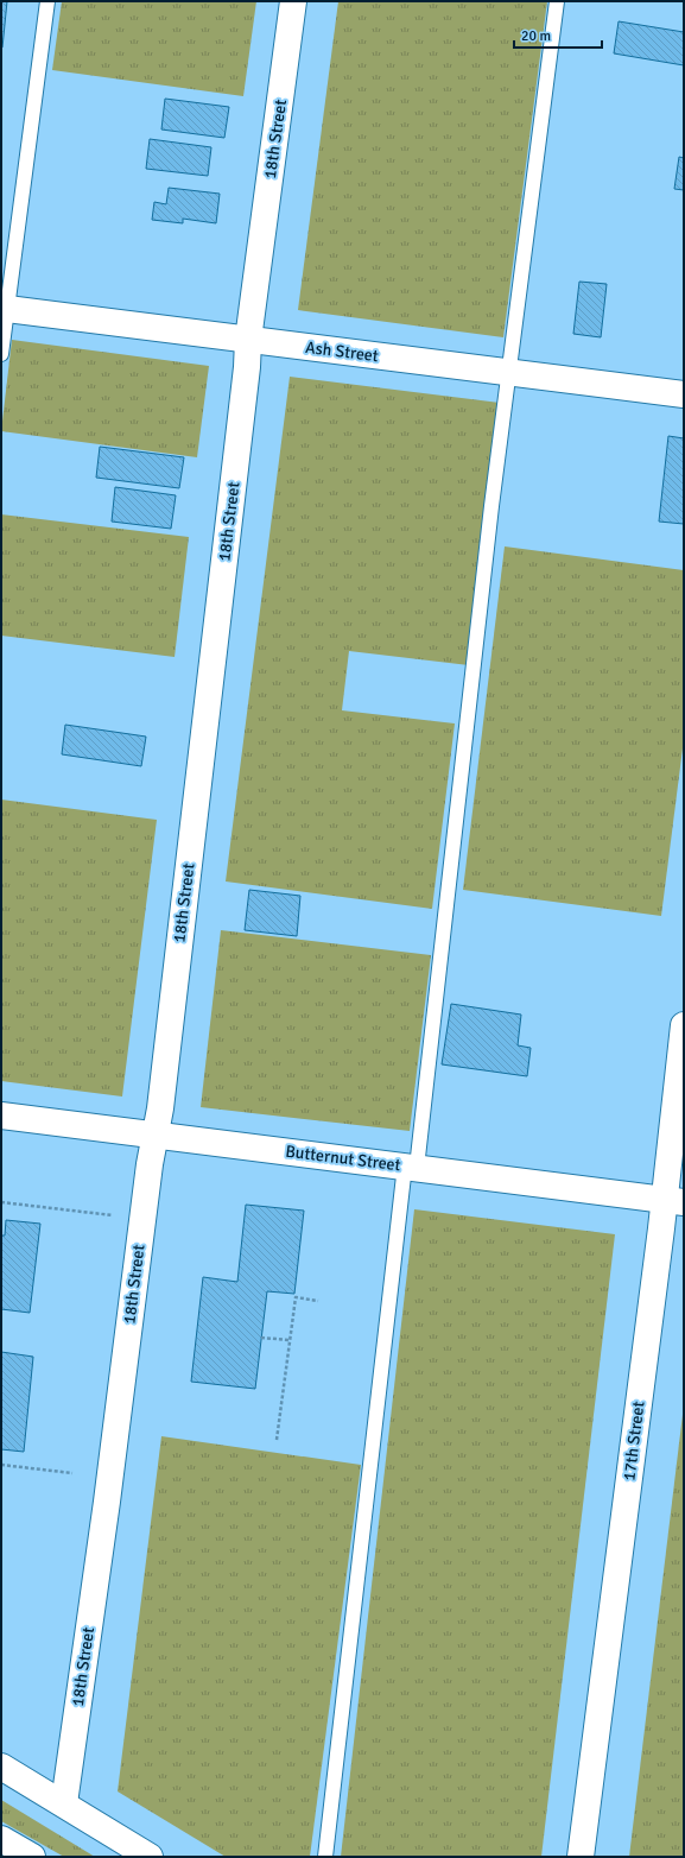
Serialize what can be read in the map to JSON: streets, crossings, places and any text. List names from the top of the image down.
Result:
{
  "streets": {
    "main road": [
      "18th Street",
      "Ash Street",
      "Butternut Street",
      "17th Street"
    ]
  },
  "crossings": [
    ["18th Street", "Ash Street"],
    ["18th Street", "Butternut Street"],
    ["Butternut Street", "17th Street"]
  ],
  "scale_bar": "20 m"
}
